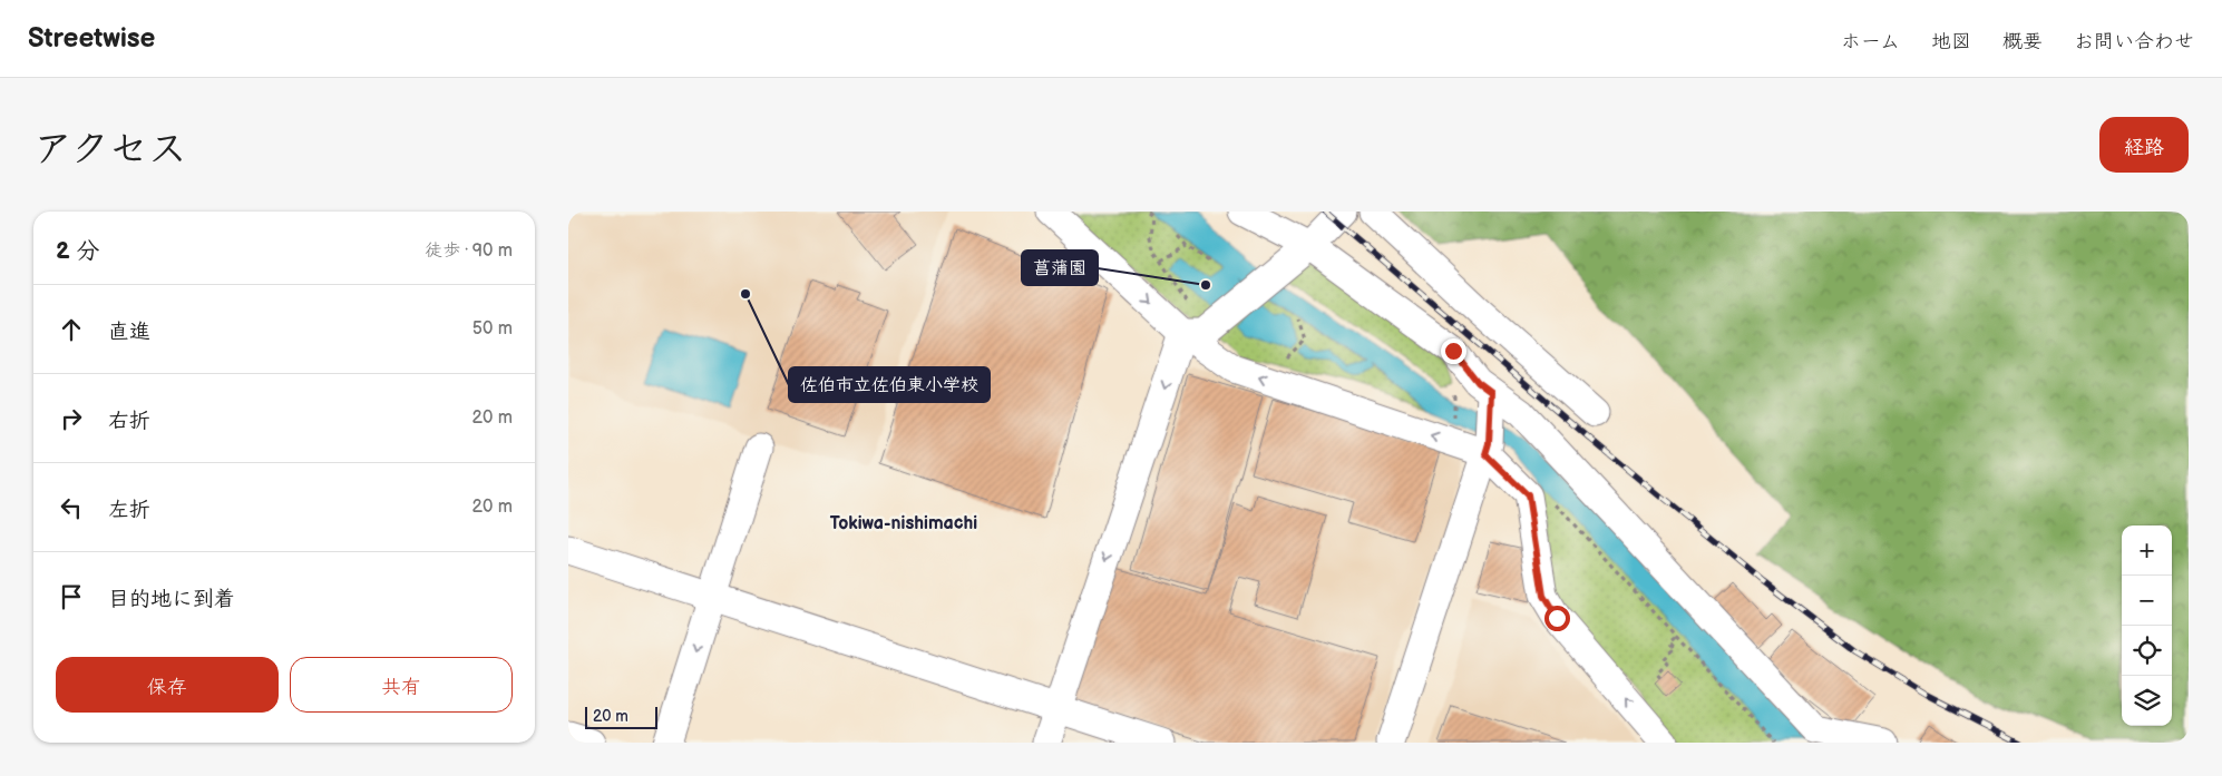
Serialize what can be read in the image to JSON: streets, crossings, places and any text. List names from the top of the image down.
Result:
{
  "districts": ["Tokiwa-nishimachi"],
  "places": ["菖蒲園", "佐伯市立佐伯東小学校"],
  "scale_bar": "20 m",
  "page": {
    "header": "Streetwise",
    "nav": [
      "ホーム",
      "地図",
      "概要",
      "お問い合わせ"
    ],
    "title": "アクセス",
    "buttons": [
      "経路",
      ["保存", "共有"]
    ],
    "heading": ["2 分", "徒歩 · 90 m"],
    "list": [
      ["直進", "50 m"],
      ["右折", "20 m"],
      ["左折", "20 m"],
      "目的地に到着"
    ],
    "map_buttons": ["+", "−"],
    "scale": "20 m"
  }
}
